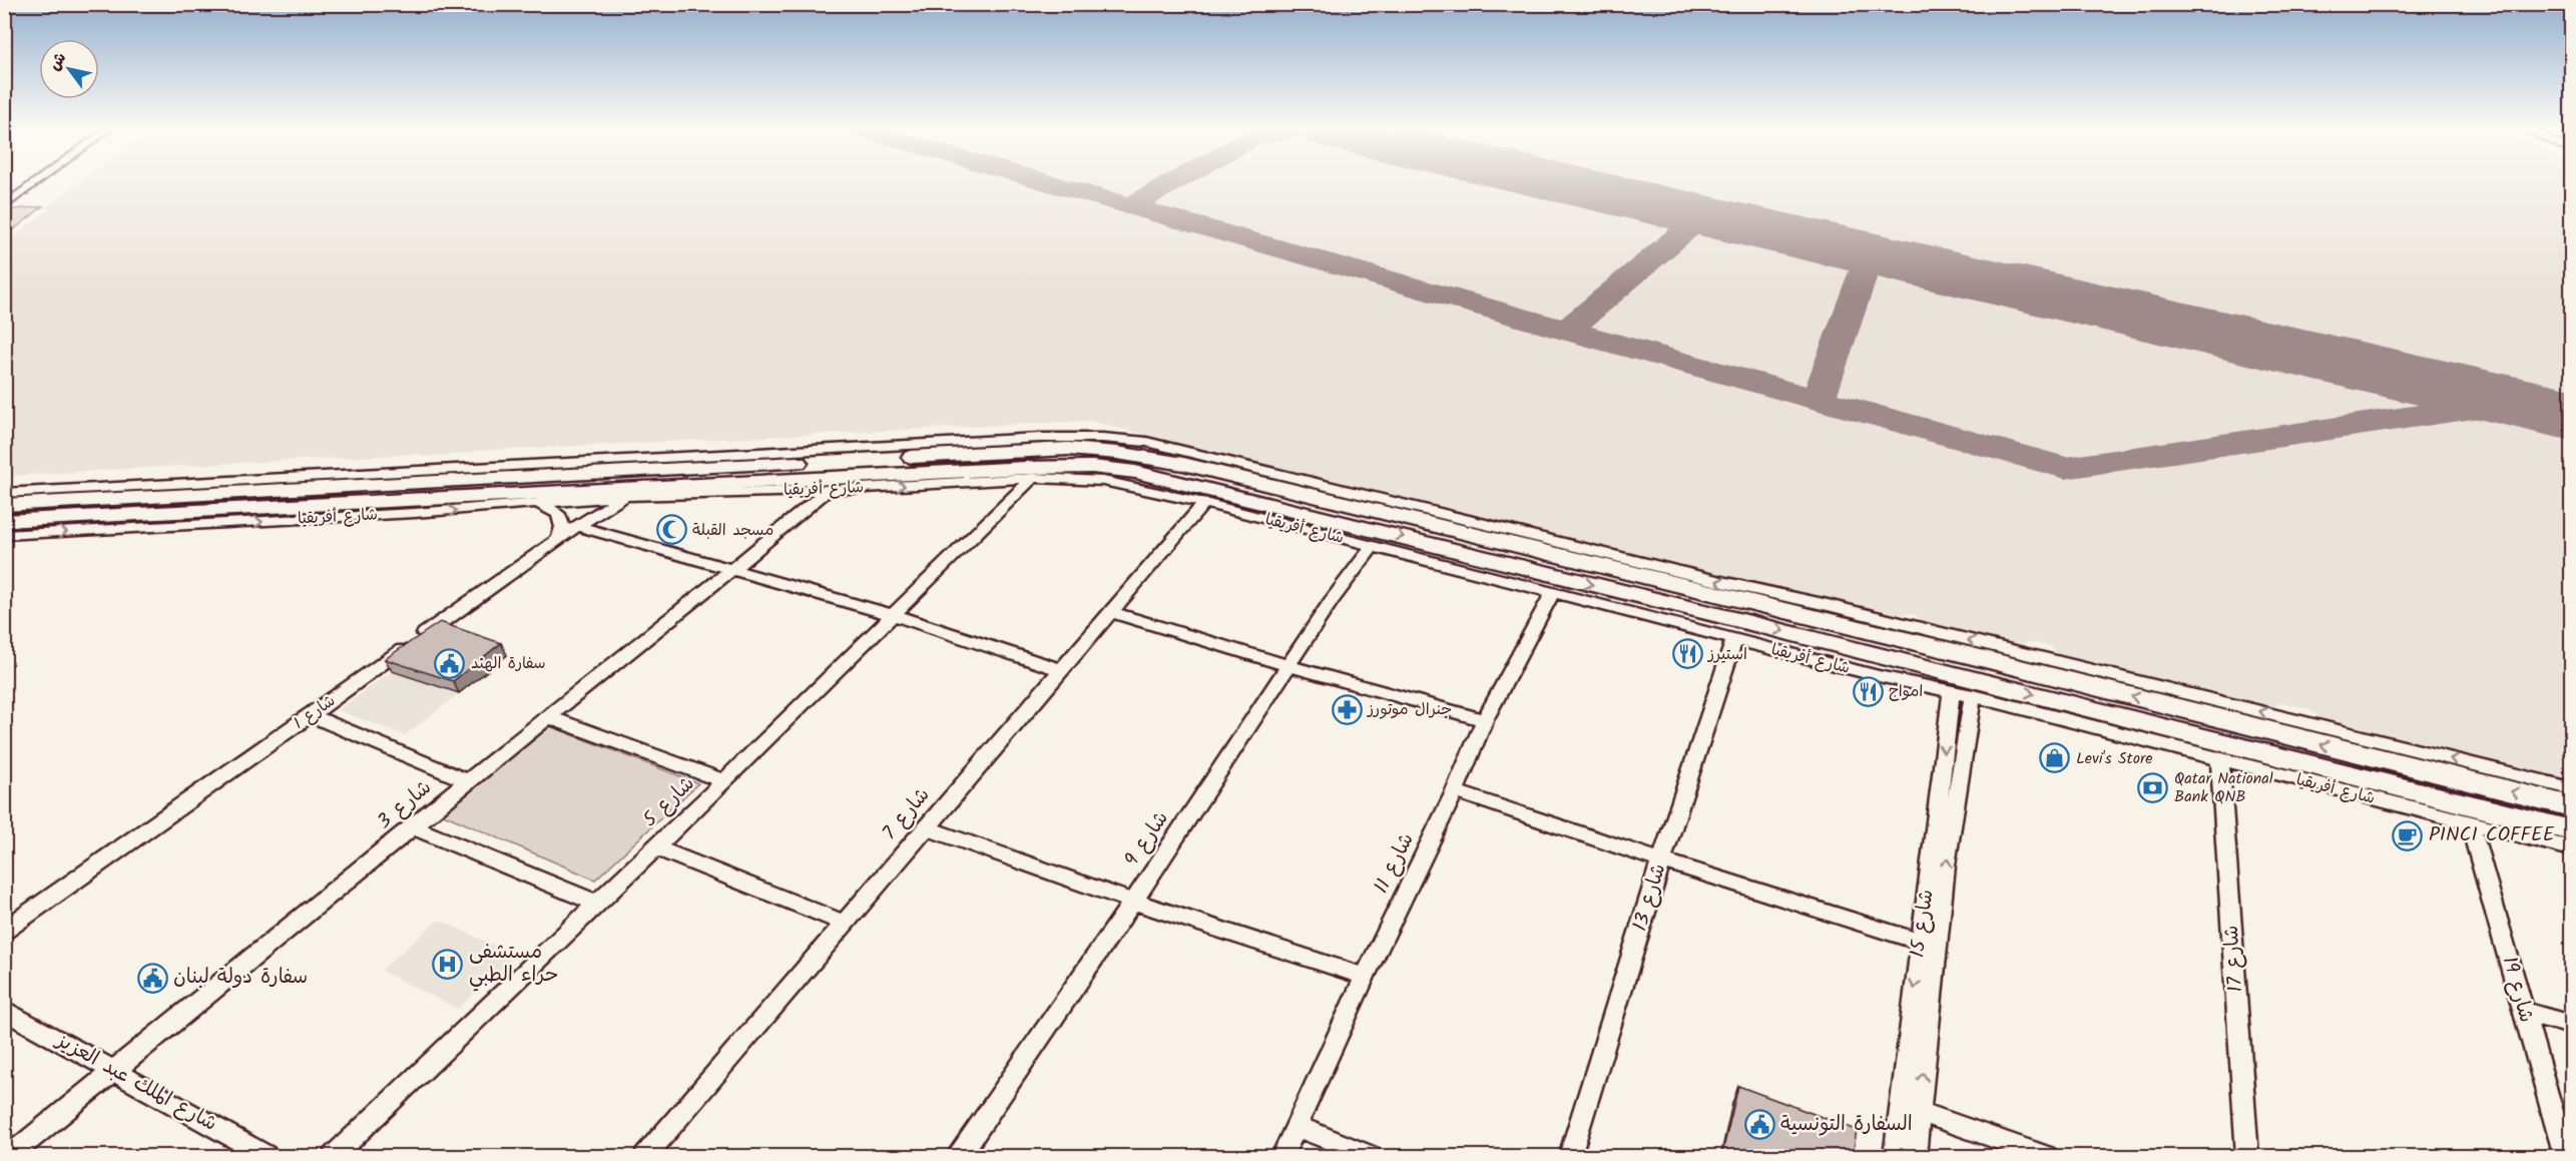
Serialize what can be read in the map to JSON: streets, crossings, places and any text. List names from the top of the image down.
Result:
{
  "streets": {
    "highway": ["شارع أفريقيا"],
    "street": [
      "شارع 1",
      "شارع 5",
      "شارع 3",
      "شارع 7",
      "شارع 9",
      "شارع 11",
      "شارع 13",
      "شارع 15",
      "شارع 17",
      "شارع 19",
      "شارع الملك عبد العزيز"
    ]
  },
  "crossings": [
    ["شارع أفريقيا", "شارع 1"],
    ["شارع أفريقيا", "شارع 5"],
    ["شارع أفريقيا", "شارع 3"],
    ["شارع أفريقيا", "شارع 7"],
    ["شارع أفريقيا", "شارع 9"],
    ["شارع أفريقيا", "شارع 11"],
    ["شارع أفريقيا", "شارع 13"],
    ["شارع أفريقيا", "شارع 15"],
    ["شارع أفريقيا", "شارع 17"],
    ["شارع أفريقيا", "شارع 19"],
    ["شارع 3", "شارع الملك عبد العزيز"]
  ],
  "places": {
    "mosque": ["مسجد القبلة"],
    "restaurant": ["استيرز", "امواج"],
    "public building": ["سفارة الهند", "سفارة دولة لبنان", "السفارة التونسية"],
    "pharmacy": ["جنرال موتورز"],
    "shop": ["Levi's Store"],
    "bank": ["Qatar National Bank QNB"],
    "cafe": ["PINCI COFFEE"],
    "hospital": ["مستشفى حراء الطبي"]
  },
  "north": "top left"
}
